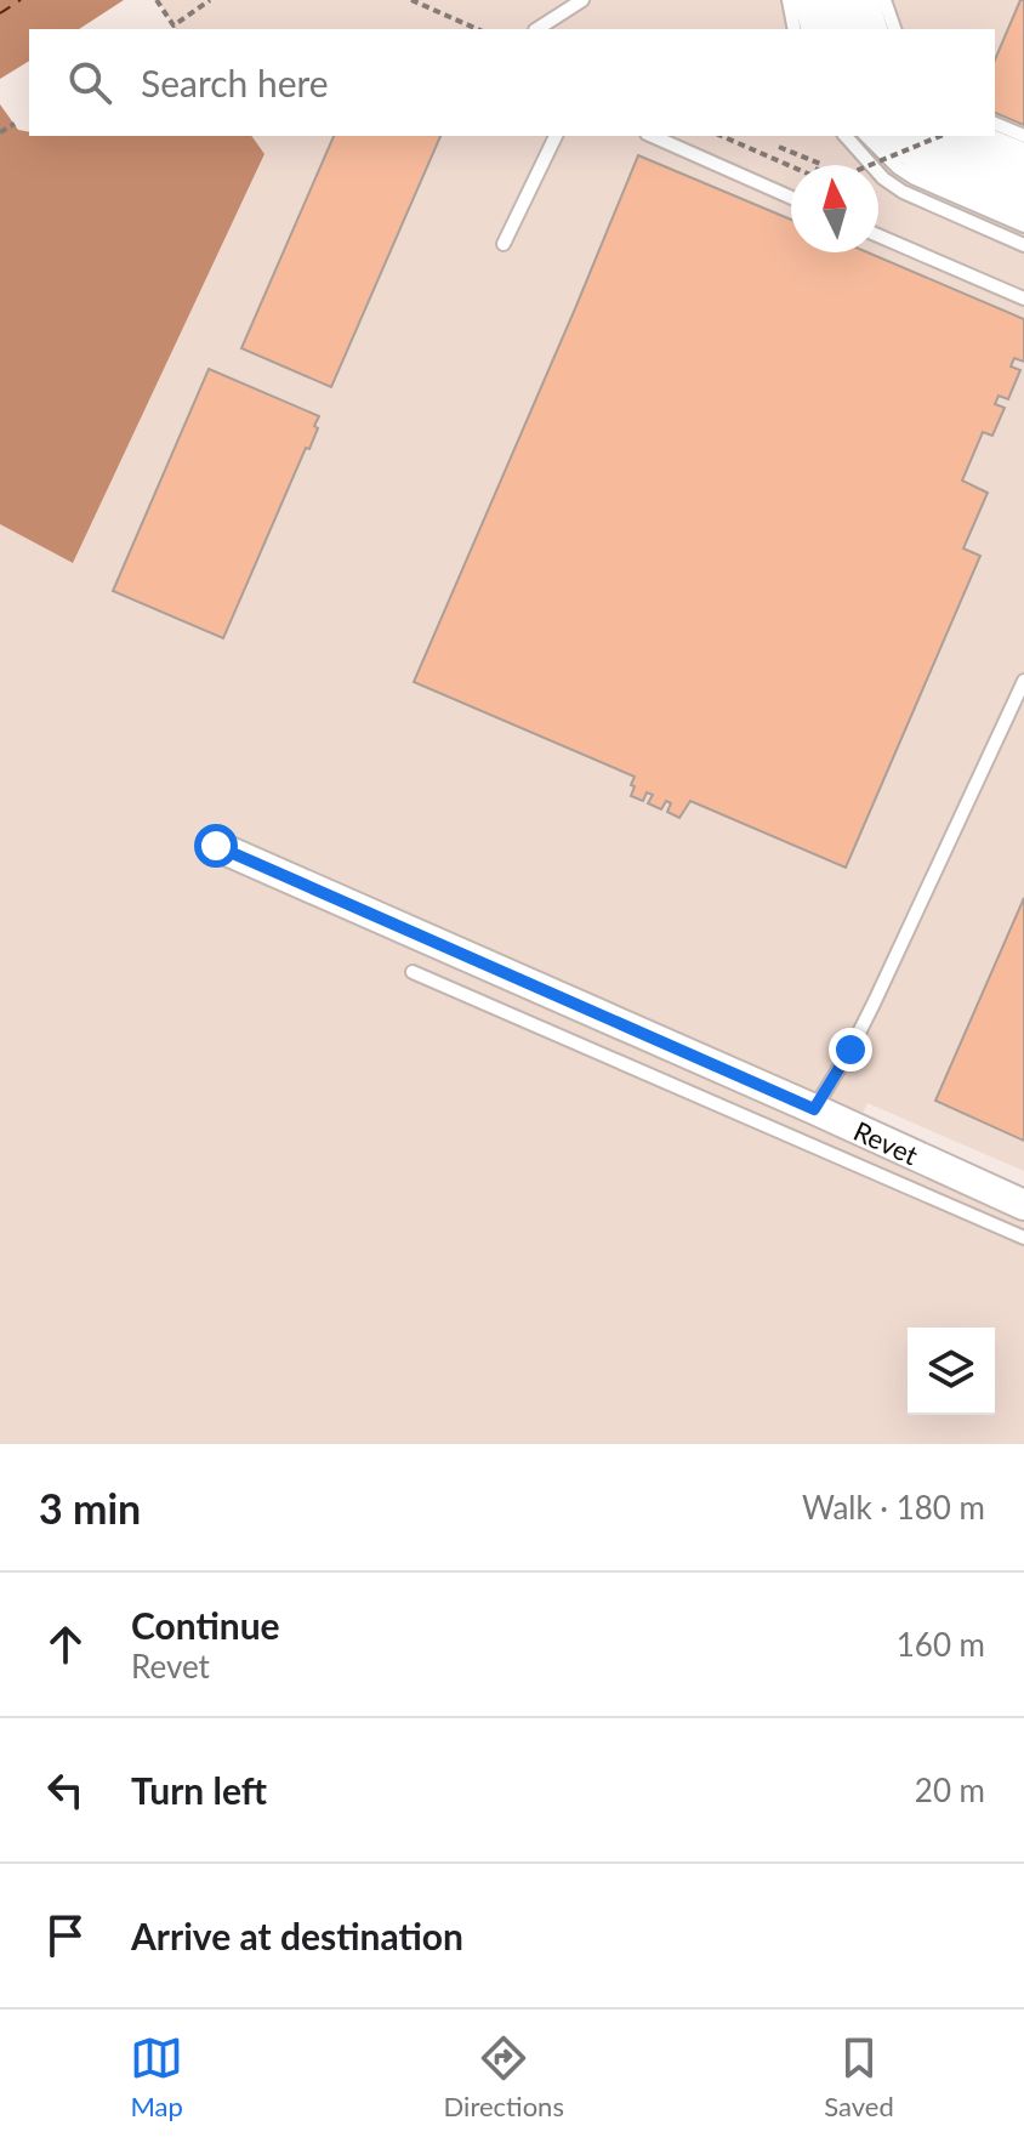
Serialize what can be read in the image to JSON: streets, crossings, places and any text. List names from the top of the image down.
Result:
{
  "streets": {
    "street": ["Revet"]
  },
  "north": "top",
  "page": {
    "search": "Search here",
    "heading": ["3 min", "Walk · 180 m"],
    "list": [
      ["Continue", "Revet", "160 m"],
      ["Turn left", "20 m"],
      "Arrive at destination"
    ],
    "nav": ["Map", "Directions", "Saved"]
  }
}
